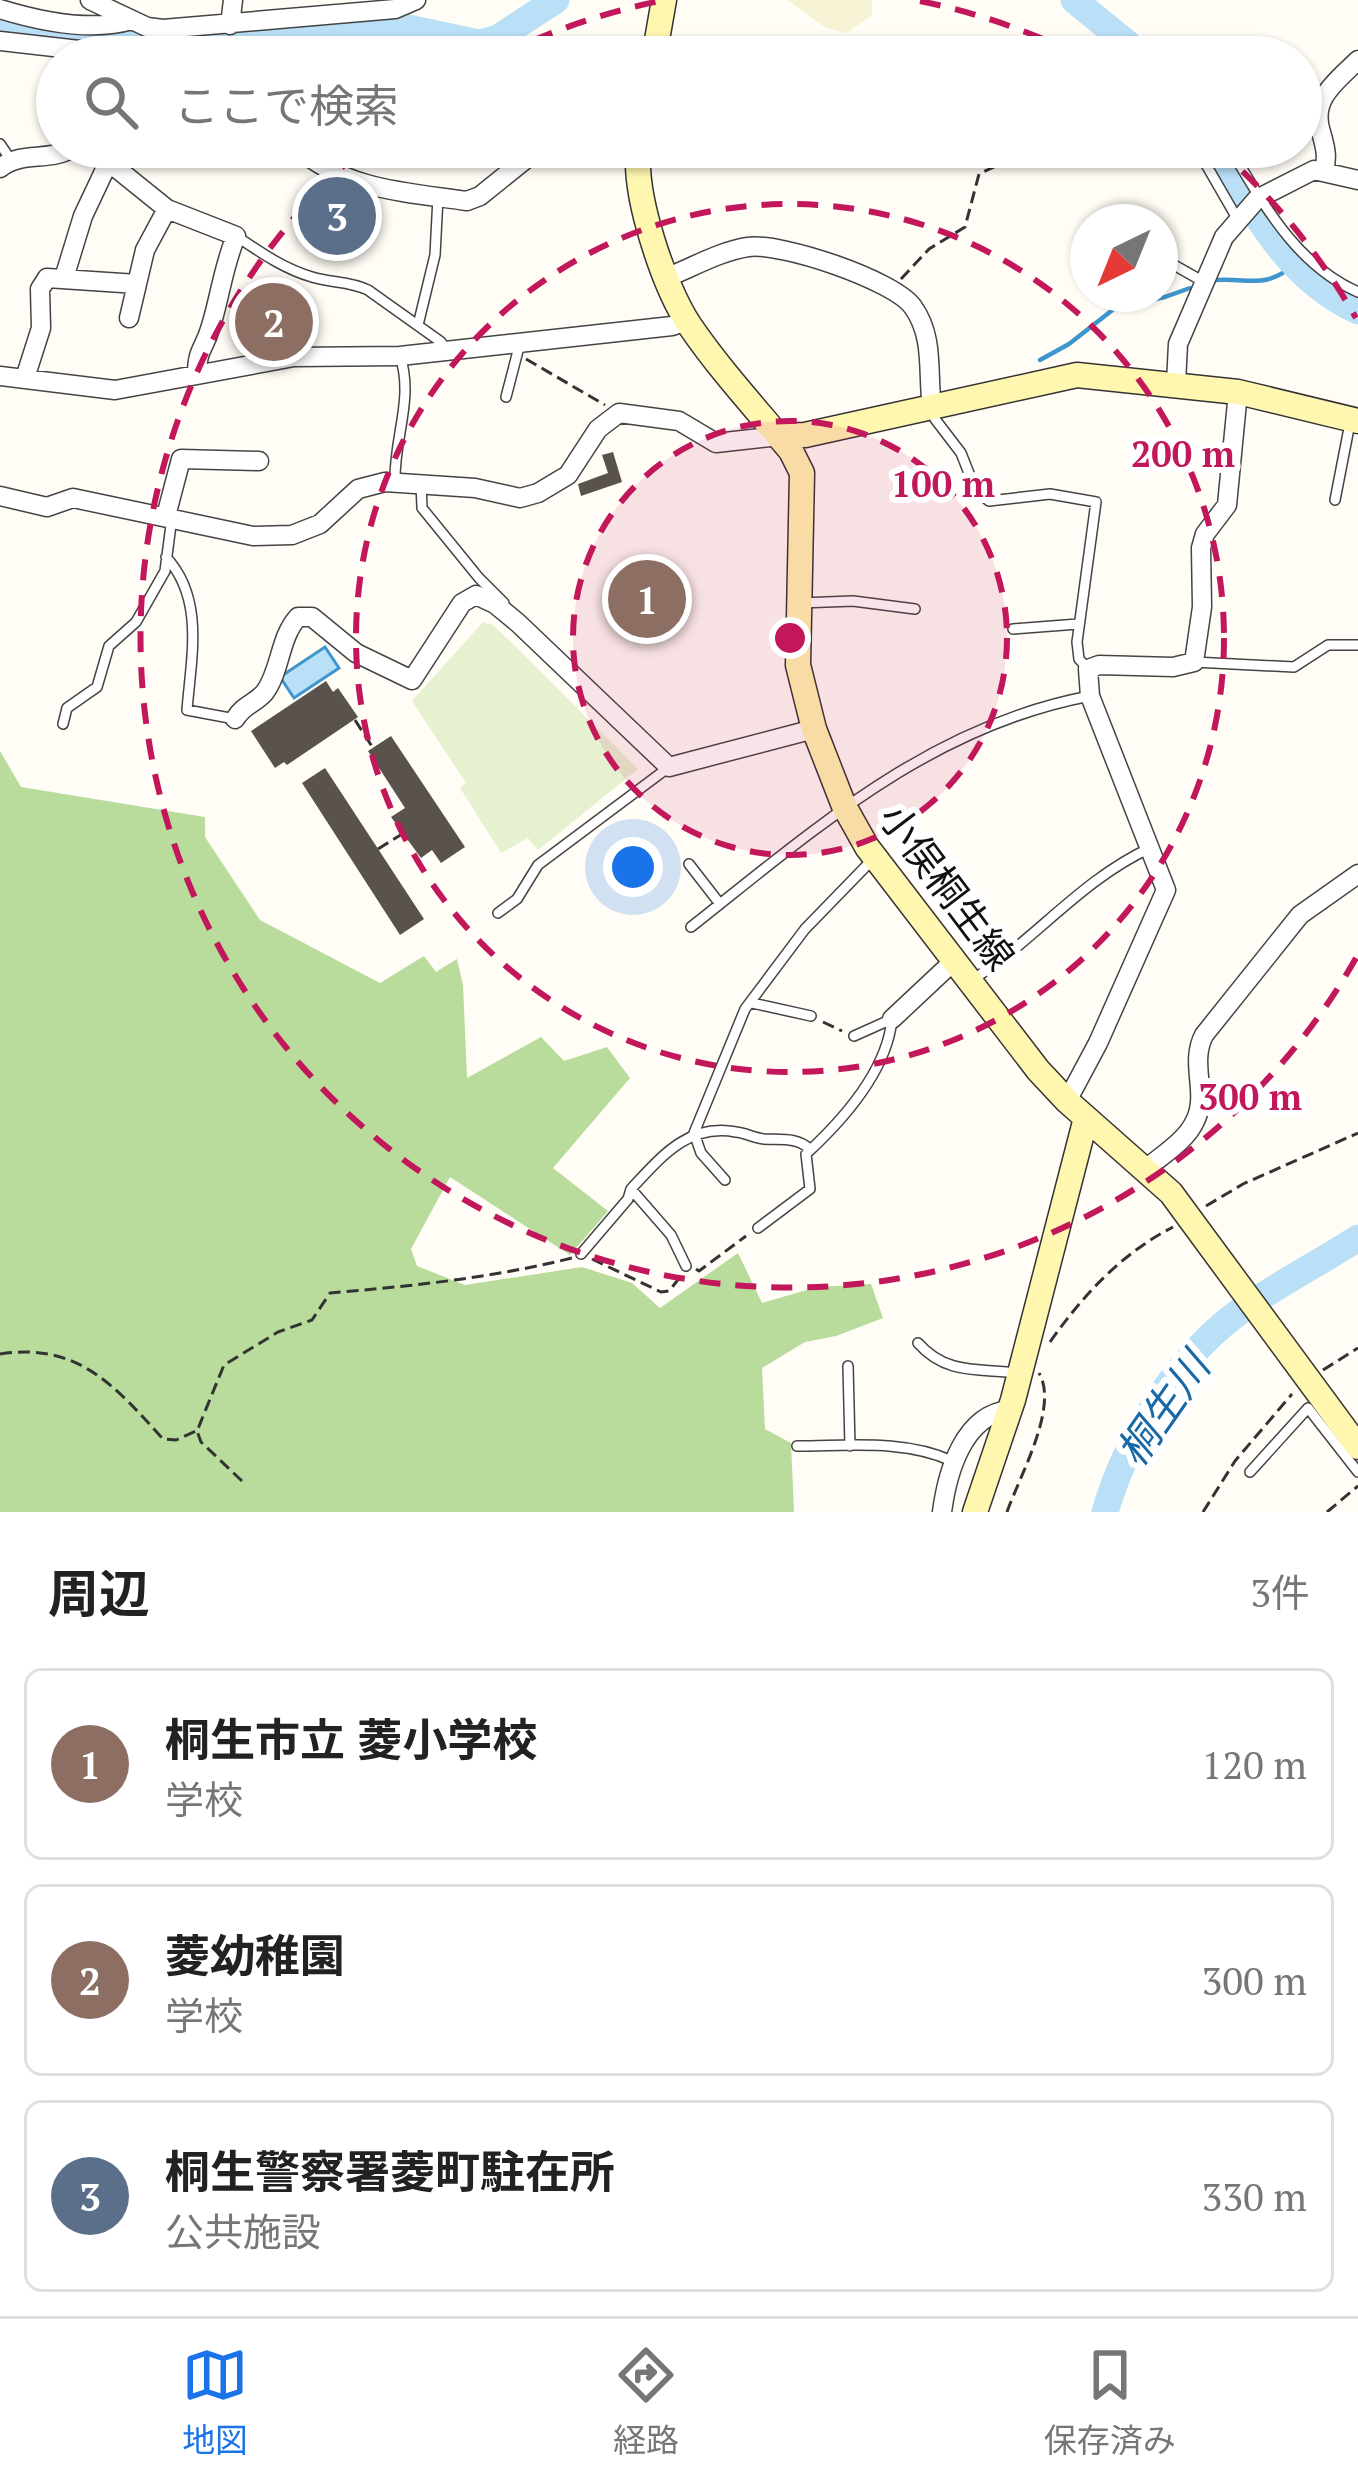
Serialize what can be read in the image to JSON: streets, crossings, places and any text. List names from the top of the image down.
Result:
{
  "streets": {
    "main road": ["小俣桐生線"]
  },
  "water": ["桐生川"],
  "north": "bottom left",
  "page": {
    "search": "ここで検索",
    "pins": ["3", "2", "1"],
    "heading": ["周辺", "3件"],
    "list": [
      {
        "mark": "1",
        "name": "桐生市立 菱小学校",
        "note": "学校",
        "value": "120 m"
      },
      {
        "mark": "2",
        "name": "菱幼稚園",
        "note": "学校",
        "value": "300 m"
      },
      {
        "mark": "3",
        "name": "桐生警察署菱町駐在所",
        "note": "公共施設",
        "value": "330 m"
      }
    ],
    "nav": ["地図", "経路", "保存済み"]
  },
  "rings": ["200 m", "100 m", "300 m"]
}
